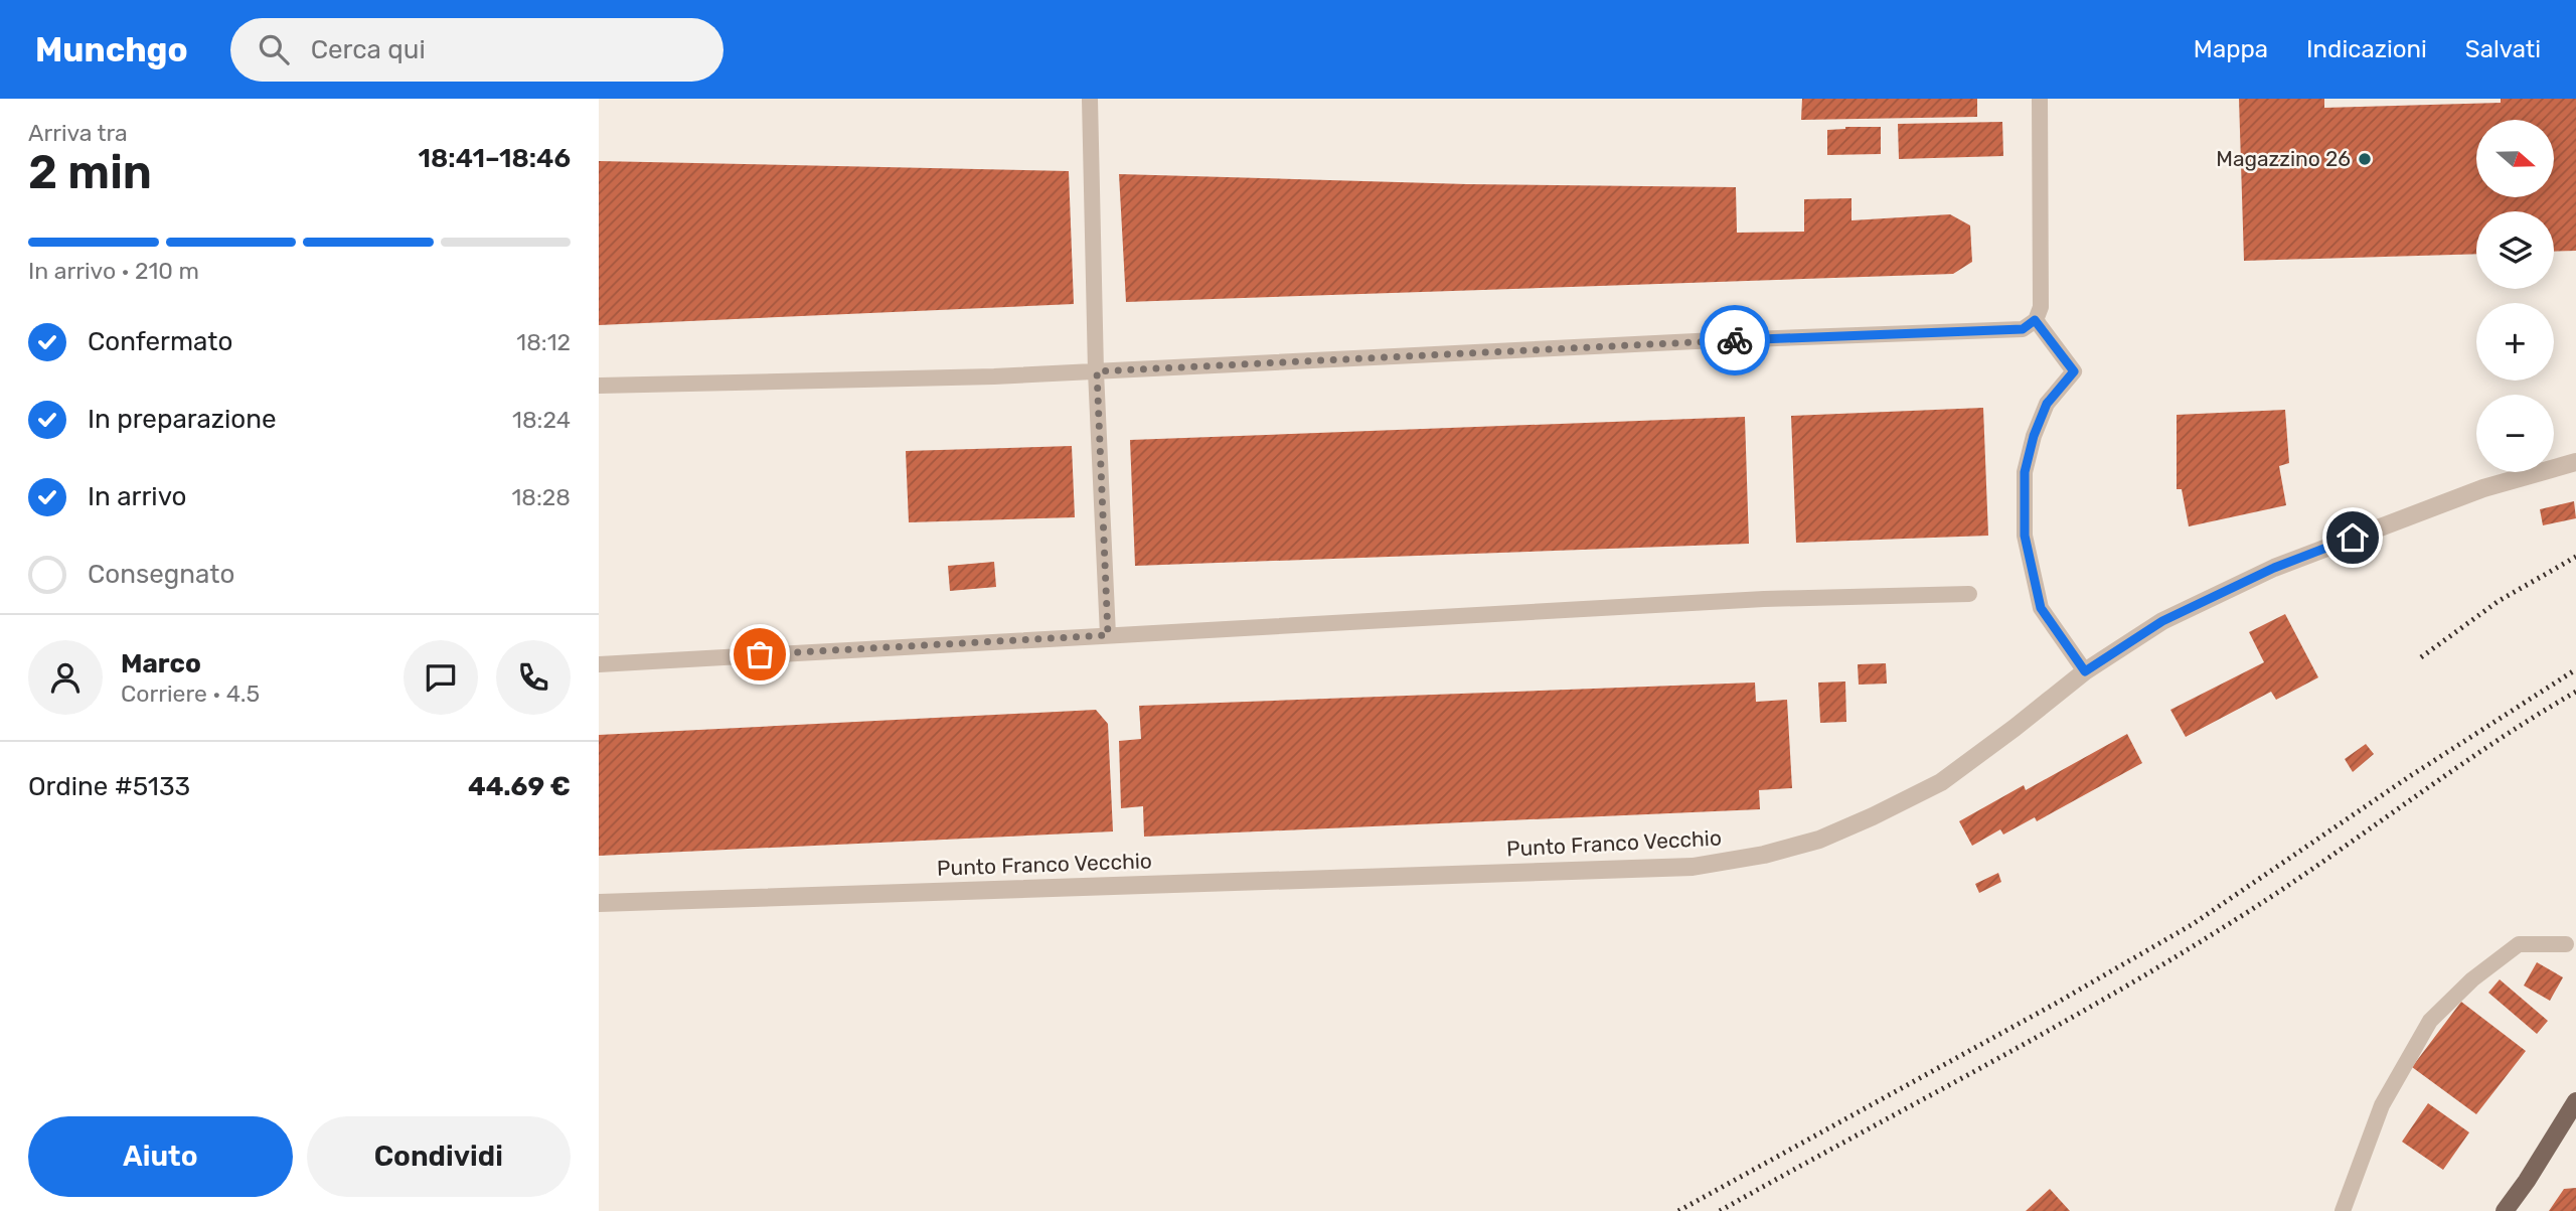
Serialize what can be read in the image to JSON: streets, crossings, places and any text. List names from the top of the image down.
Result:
{
  "streets": {
    "street": ["Punto Franco Vecchio"]
  },
  "places": ["Magazzino 26"],
  "north": "right",
  "page": {
    "header": "Munchgo",
    "search": "Cerca qui",
    "nav": ["Mappa", "Indicazioni", "Salvati"],
    "heading": ["2 min", "Arriva tra", "18:41–18:46"],
    "panel": [
      "Marco",
      "Corriere · 4.5",
      "Ordine #5133",
      "44.69 €"
    ],
    "map_buttons": ["+", "−"],
    "bar": "In arrivo · 210 m",
    "list": [
      ["Confermato", "18:12"],
      ["In preparazione", "18:24"],
      ["In arrivo", "18:28"],
      "Consegnato"
    ],
    "buttons": ["Aiuto", "Condividi"]
  }
}
